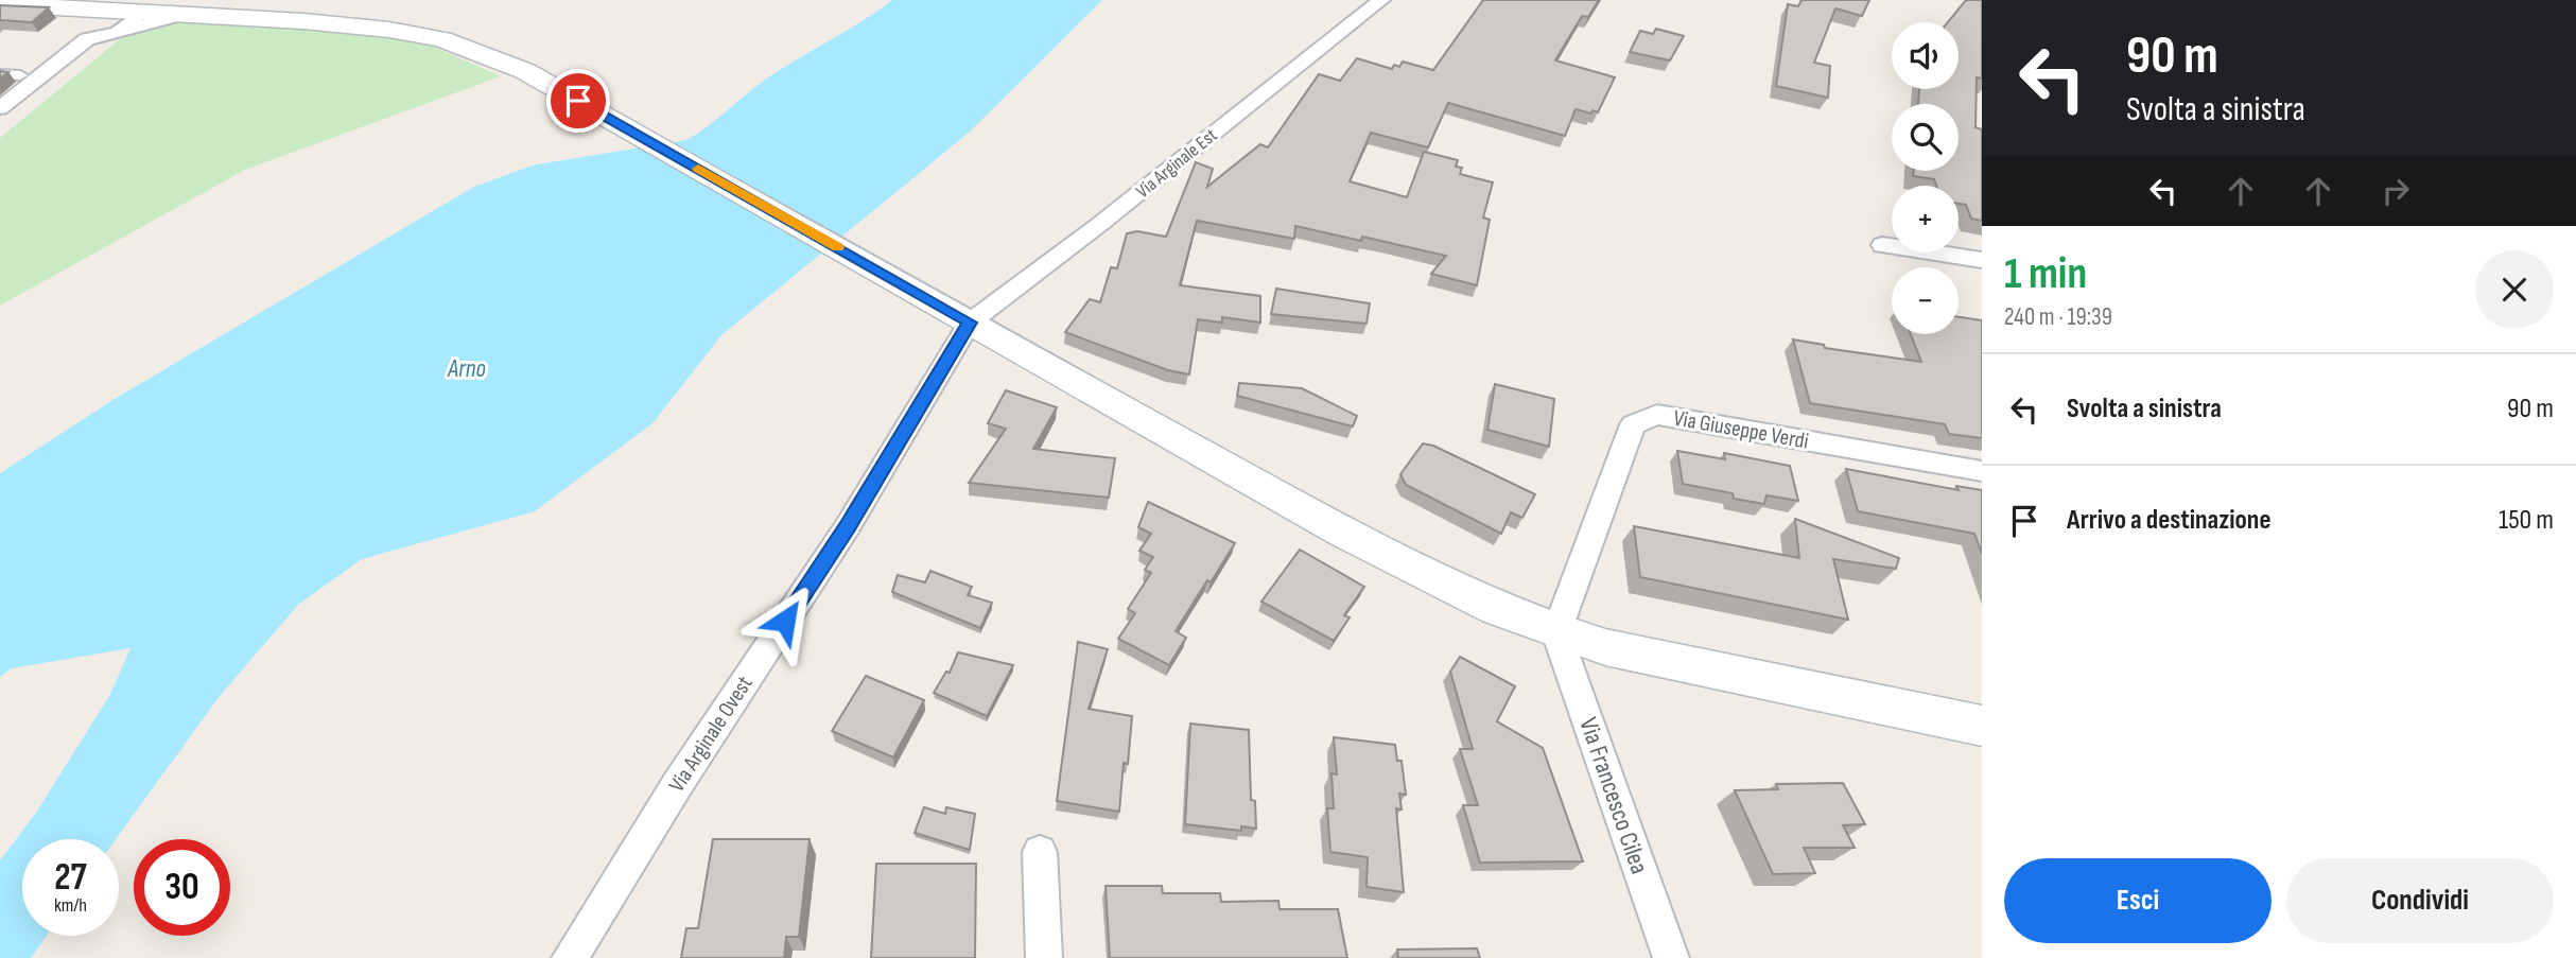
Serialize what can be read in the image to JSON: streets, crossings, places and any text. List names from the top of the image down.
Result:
{
  "streets": {
    "street": [
      "Via Arginale Est",
      "Via Giuseppe Verdi",
      "Via Arginale Ovest",
      "Via Francesco Cilea"
    ]
  },
  "crossings": [
    ["Via Arginale Est", "Via Arginale Ovest"],
    ["Via Giuseppe Verdi", "Via Francesco Cilea"]
  ],
  "water": ["Arno"],
  "page": {
    "turn": ["90 m", "Svolta a sinistra"],
    "map_buttons": ["+", "−"],
    "heading": ["1 min", "240 m · 19:39"],
    "list": [
      {
        "name": "Svolta a sinistra",
        "value": "90 m"
      },
      {
        "name": "Arrivo a destinazione",
        "value": "150 m"
      }
    ],
    "speed": "27 km/h",
    "limit": "30",
    "buttons": ["Esci", "Condividi"]
  }
}
